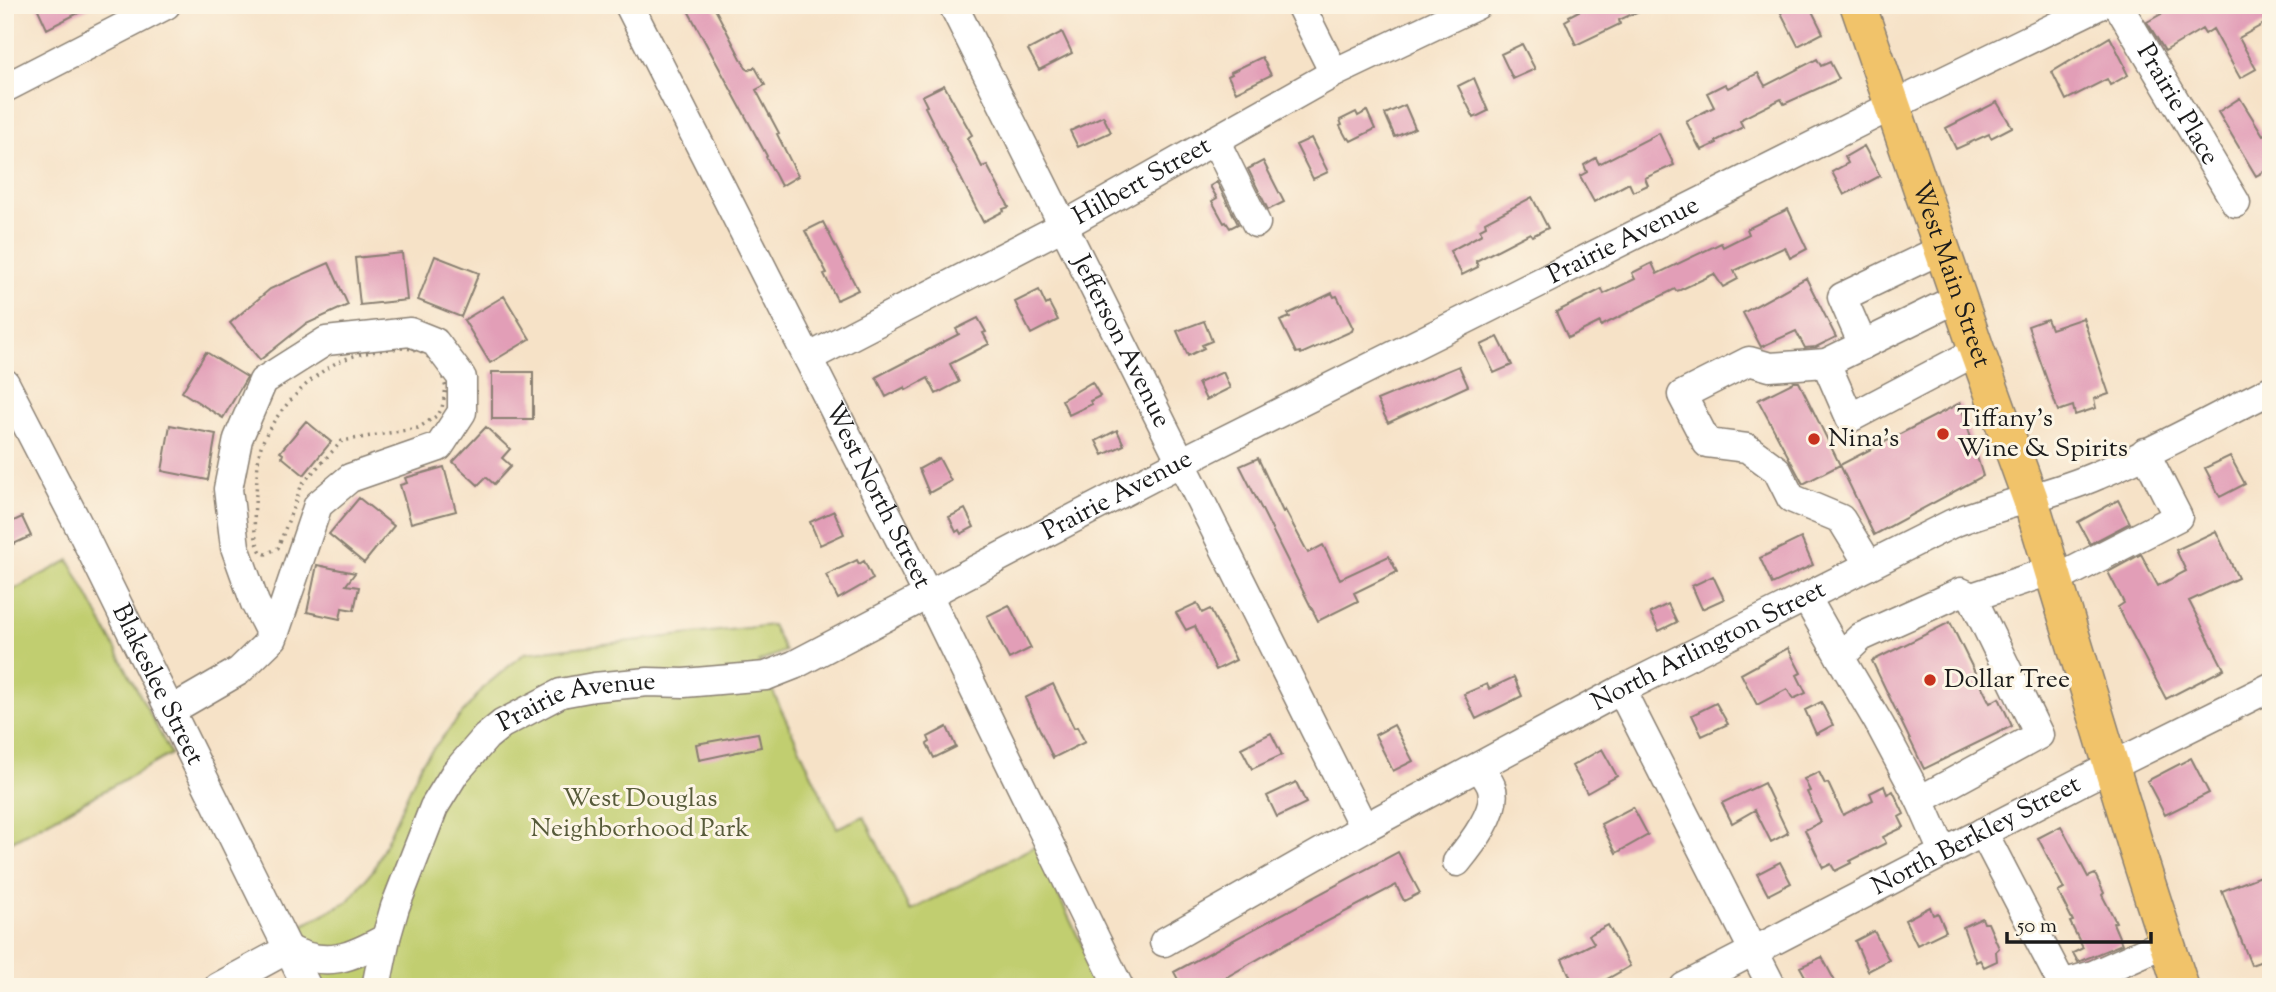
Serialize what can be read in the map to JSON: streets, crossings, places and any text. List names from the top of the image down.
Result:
{
  "streets": {
    "main road": ["West Main Street"],
    "street": [
      "Prairie Place",
      "Hilbert Street",
      "Prairie Avenue",
      "Jefferson Avenue",
      "West North Street",
      "North Arlington Street",
      "Blakeslee Street",
      "North Berkley Street"
    ]
  },
  "crossings": [
    ["Hilbert Street", "Jefferson Avenue"],
    ["Hilbert Street", "West North Street"],
    ["Prairie Avenue", "West Main Street"],
    ["Prairie Avenue", "Jefferson Avenue"],
    ["Prairie Avenue", "West North Street"],
    ["West Main Street", "North Arlington Street"],
    ["West Main Street", "North Berkley Street"],
    ["Jefferson Avenue", "North Arlington Street"]
  ],
  "parks": ["West Douglas Neighborhood Park"],
  "places": ["Tiffany's Wine & Spirits", "Nina's", "Dollar Tree"],
  "scale_bar": "50 m"
}
